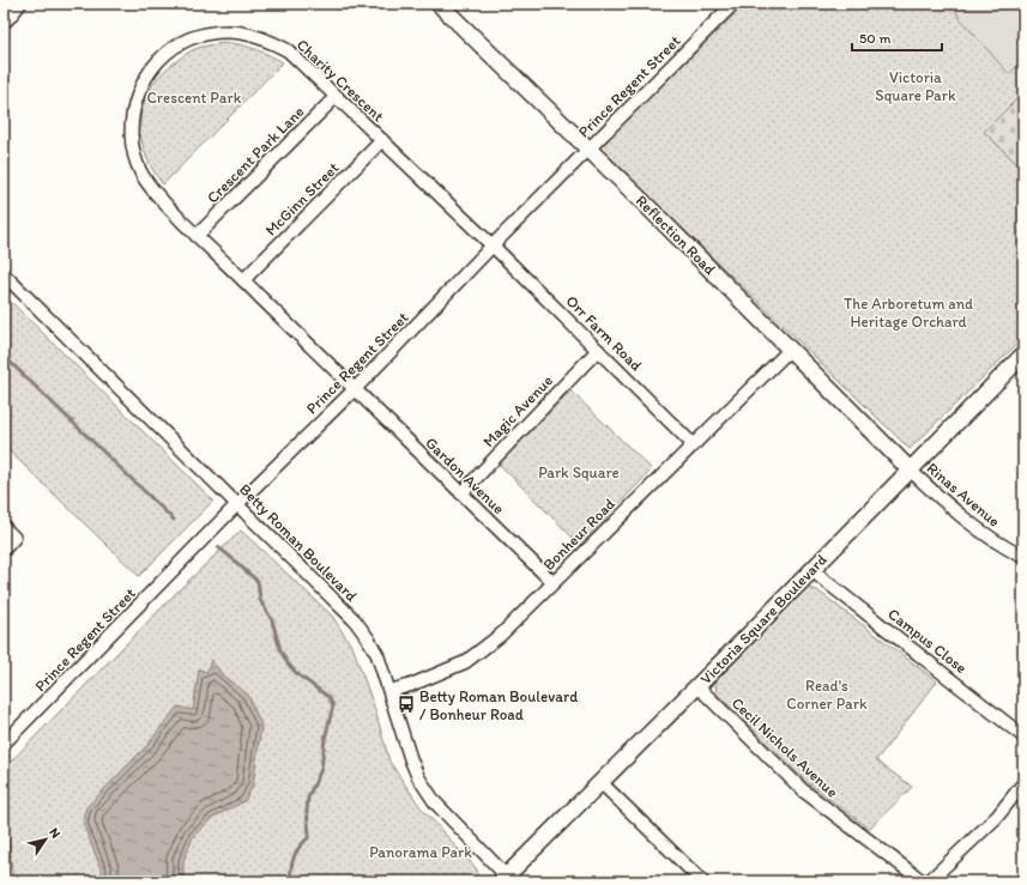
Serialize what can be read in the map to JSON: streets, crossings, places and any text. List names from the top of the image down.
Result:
{
  "streets": {
    "street": [
      "Charity Crescent",
      "Prince Regent Street",
      "Crescent Park Lane",
      "McGinn Street",
      "Reflection Road",
      "Orr Farm Road",
      "Magic Avenue",
      "Gardon Avenue",
      "Rinas Avenue",
      "Bonheur Road",
      "Betty Roman Boulevard",
      "Victoria Square Boulevard",
      "Campus Close",
      "Cecil Nichols Avenue"
    ]
  },
  "crossings": [
    ["Charity Crescent", "Prince Regent Street"],
    ["Charity Crescent", "Crescent Park Lane"],
    ["Charity Crescent", "McGinn Street"],
    ["Charity Crescent", "Orr Farm Road"],
    ["Charity Crescent", "Gardon Avenue"],
    ["Prince Regent Street", "Reflection Road"],
    ["Prince Regent Street", "Orr Farm Road"],
    ["Prince Regent Street", "Gardon Avenue"],
    ["Prince Regent Street", "Betty Roman Boulevard"],
    ["Reflection Road", "Rinas Avenue"],
    ["Reflection Road", "Bonheur Road"],
    ["Reflection Road", "Victoria Square Boulevard"],
    ["Orr Farm Road", "Magic Avenue"],
    ["Orr Farm Road", "Bonheur Road"],
    ["Magic Avenue", "Gardon Avenue"],
    ["Gardon Avenue", "Bonheur Road"],
    ["Rinas Avenue", "Victoria Square Boulevard"],
    ["Bonheur Road", "Betty Roman Boulevard"],
    ["Betty Roman Boulevard", "Victoria Square Boulevard"],
    ["Victoria Square Boulevard", "Campus Close"],
    ["Victoria Square Boulevard", "Cecil Nichols Avenue"]
  ],
  "parks": [
    "Victoria Square Park",
    "Crescent Park",
    "The Arboretum and Heritage Orchard",
    "Park Square",
    "Read's Corner Park",
    "Panorama Park"
  ],
  "places": {
    "bus stop": ["Betty Roman Boulevard / Bonheur Road"]
  },
  "scale_bar": "50 m",
  "north": "top right"
}
